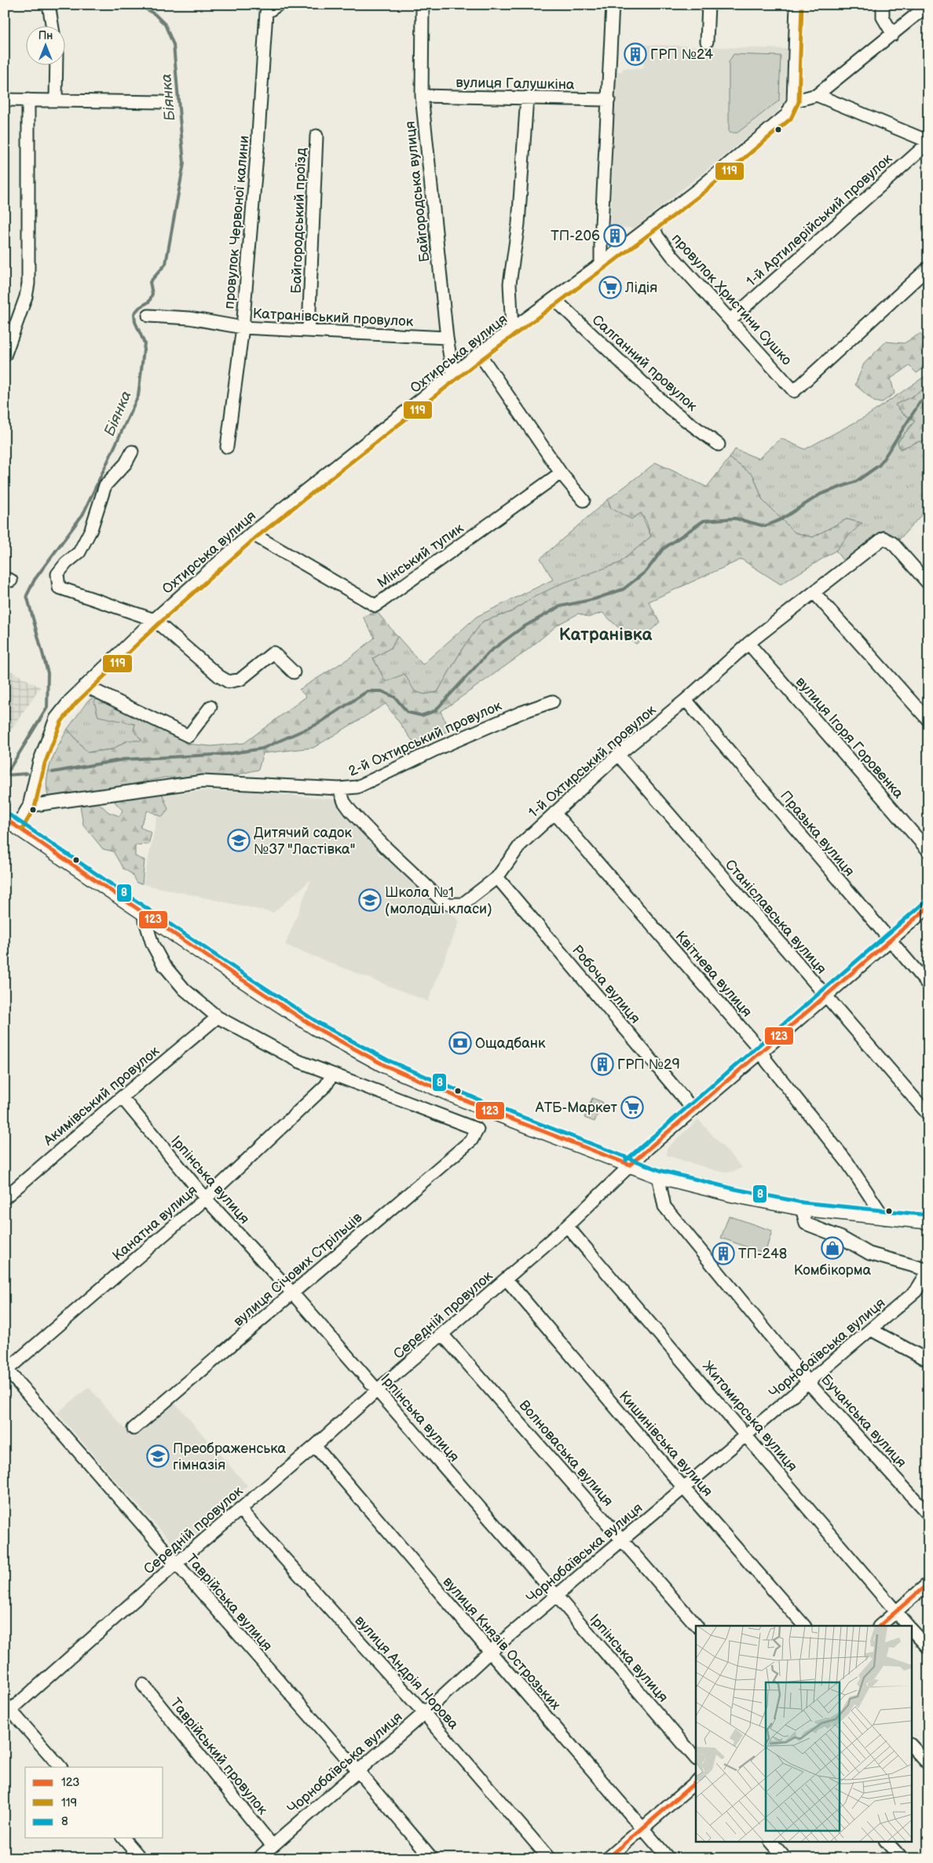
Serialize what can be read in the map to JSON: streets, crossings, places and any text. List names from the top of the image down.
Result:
{
  "streets": {
    "street": [
      "вулиця Галушкіна",
      "Байгородська вулиця",
      "1-й Артилерійський провулок",
      "Байгородський проїзд",
      "провулок Червоної калини",
      "провулок Христини Сушко",
      "Катранівський провулок",
      "Охтирська вулиця",
      "Салганний провулок",
      "Мінський тупик",
      "вулиця Ігоря Горовенка",
      "2-й Охтирський провулок",
      "1-й Охтирський провулок",
      "Празька вулиця",
      "Станіславська вулиця",
      "Квітнева вулиця",
      "Робоча вулиця",
      "Акимівський провулок",
      "Ірпінська вулиця",
      "Канатна вулиця",
      "вулиця Січових Стрільців",
      "Середній провулок",
      "Чорнобаївська вулиця",
      "Житомирська вулиця",
      "Бучанська вулиця",
      "Кишинівська вулиця",
      "Волноваська вулиця",
      "Таврійська вулиця",
      "вулиця Князів Острозьких",
      "вулиця Андрія Норова",
      "Таврійський провулок"
    ]
  },
  "crossings": [
    ["вулиця Галушкіна", "Байгородська вулиця"],
    ["Байгородська вулиця", "Катранівський провулок"],
    ["Байгородська вулиця", "Охтирська вулиця"],
    ["1-й Артилерійський провулок", "провулок Христини Сушко"],
    ["Байгородський проїзд", "Катранівський провулок"],
    ["провулок Червоної калини", "Катранівський провулок"],
    ["провулок Христини Сушко", "Охтирська вулиця"],
    ["Охтирська вулиця", "Салганний провулок"],
    ["Охтирська вулиця", "Мінський тупик"],
    ["Охтирська вулиця", "2-й Охтирський провулок"],
    ["вулиця Ігоря Горовенка", "1-й Охтирський провулок"],
    ["2-й Охтирський провулок", "1-й Охтирський провулок"],
    ["1-й Охтирський провулок", "Празька вулиця"],
    ["1-й Охтирський провулок", "Станіславська вулиця"],
    ["1-й Охтирський провулок", "Квітнева вулиця"],
    ["1-й Охтирський провулок", "Робоча вулиця"],
    ["Празька вулиця", "Середній провулок"],
    ["Станіславська вулиця", "Середній провулок"],
    ["Квітнева вулиця", "Середній провулок"],
    ["Робоча вулиця", "Середній провулок"],
    ["Акимівський провулок", "Ірпінська вулиця"],
    ["Ірпінська вулиця", "Канатна вулиця"],
    ["Ірпінська вулиця", "вулиця Січових Стрільців"],
    ["Ірпінська вулиця", "Середній провулок"],
    ["Ірпінська вулиця", "Чорнобаївська вулиця"],
    ["Канатна вулиця", "вулиця Січових Стрільців"],
    ["Канатна вулиця", "Таврійська вулиця"],
    ["Середній провулок", "Житомирська вулиця"],
    ["Середній провулок", "Кишинівська вулиця"],
    ["Середній провулок", "Волноваська вулиця"],
    ["Середній провулок", "Таврійська вулиця"],
    ["Середній провулок", "вулиця Князів Острозьких"],
    ["Середній провулок", "вулиця Андрія Норова"],
    ["Чорнобаївська вулиця", "Житомирська вулиця"],
    ["Чорнобаївська вулиця", "Бучанська вулиця"],
    ["Чорнобаївська вулиця", "Кишинівська вулиця"],
    ["Чорнобаївська вулиця", "Волноваська вулиця"],
    ["Чорнобаївська вулиця", "Таврійська вулиця"],
    ["Чорнобаївська вулиця", "вулиця Князів Острозьких"],
    ["Чорнобаївська вулиця", "вулиця Андрія Норова"],
    ["Чорнобаївська вулиця", "Таврійський провулок"]
  ],
  "districts": ["Катранівка"],
  "water": ["Біянка"],
  "places": {
    "building": [
      "ГРП №24",
      "ТП-206",
      "ГРП №29",
      "ТП-248"
    ],
    "supermarket": ["Лідія", "АТБ-Маркет"],
    "school or university": ["Дитячий садок №37 \"Ластівка\"", "Школа №1 (молодші класи)", "Преображенська гімназія"],
    "bank": ["Ощадбанк"],
    "shop": ["Комбікорма"]
  },
  "lines": ["transit line 119", "transit line 8", "transit line 123"],
  "legend": ["123", "119", "8"],
  "north": "top"
}
